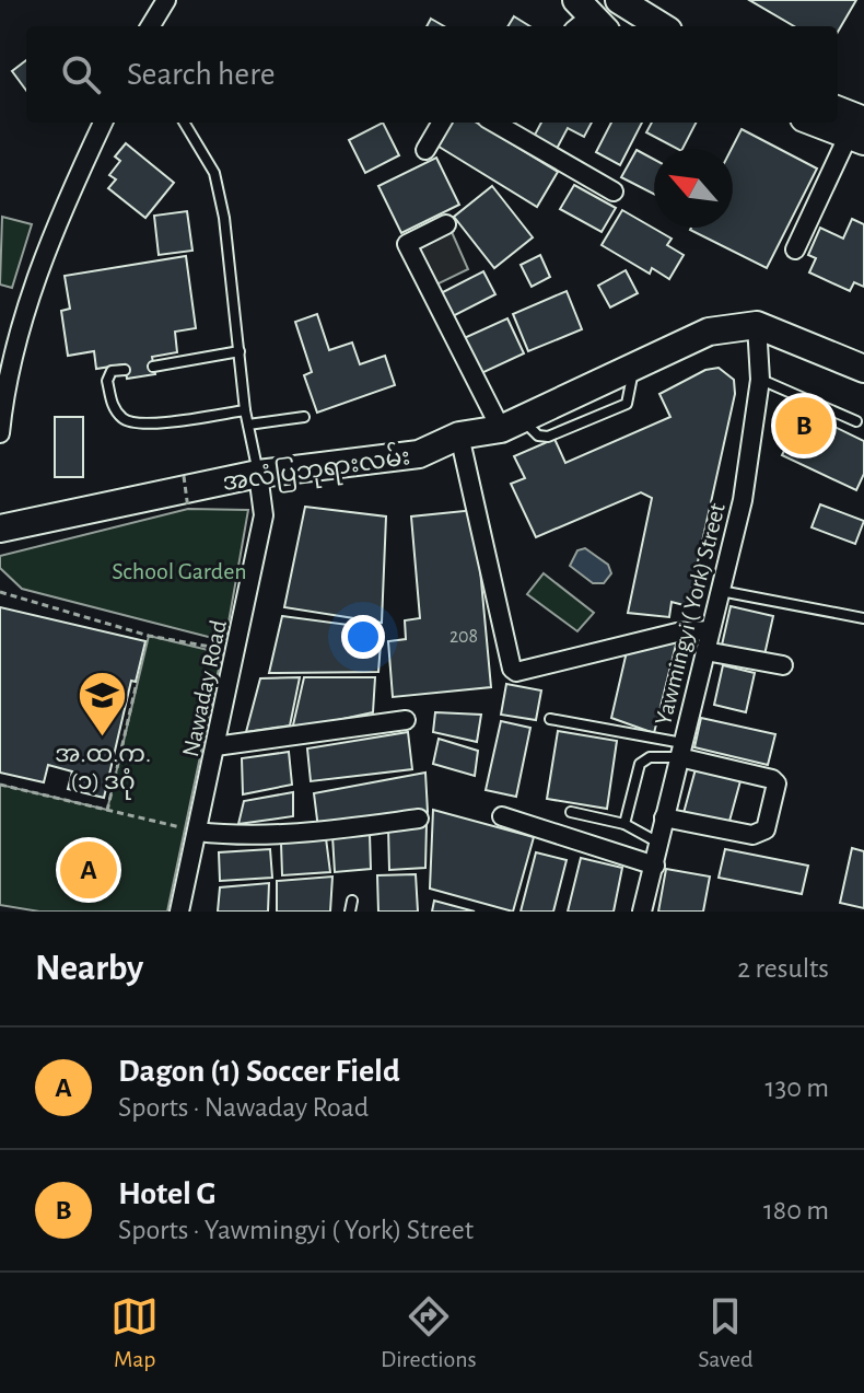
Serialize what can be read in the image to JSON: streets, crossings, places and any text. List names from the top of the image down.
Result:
{
  "streets": {
    "main road": ["အလံပြဘုရားလမ်း"],
    "street": ["Yawmingyi ( York) Street", "Nawaday Road"]
  },
  "crossings": [
    ["အလံပြဘုရားလမ်း", "Yawmingyi ( York) Street"],
    ["အလံပြဘုရားလမ်း", "Nawaday Road"]
  ],
  "parks": ["School Garden"],
  "places": {
    "school or university": ["အ.ထ.က. (၁) ဒဂုံ"]
  },
  "house_numbers": ["208"],
  "north": "top left",
  "page": {
    "search": "Search here",
    "pins": ["B", "A"],
    "heading": ["Nearby", "2 results"],
    "list": [
      {
        "mark": "A",
        "name": "Dagon (1) Soccer Field",
        "note": "Sports · Nawaday Road",
        "value": "130 m"
      },
      {
        "mark": "B",
        "name": "Hotel G",
        "note": "Sports · Yawmingyi ( York) Street",
        "value": "180 m"
      }
    ],
    "nav": ["Map", "Directions", "Saved"]
  }
}
